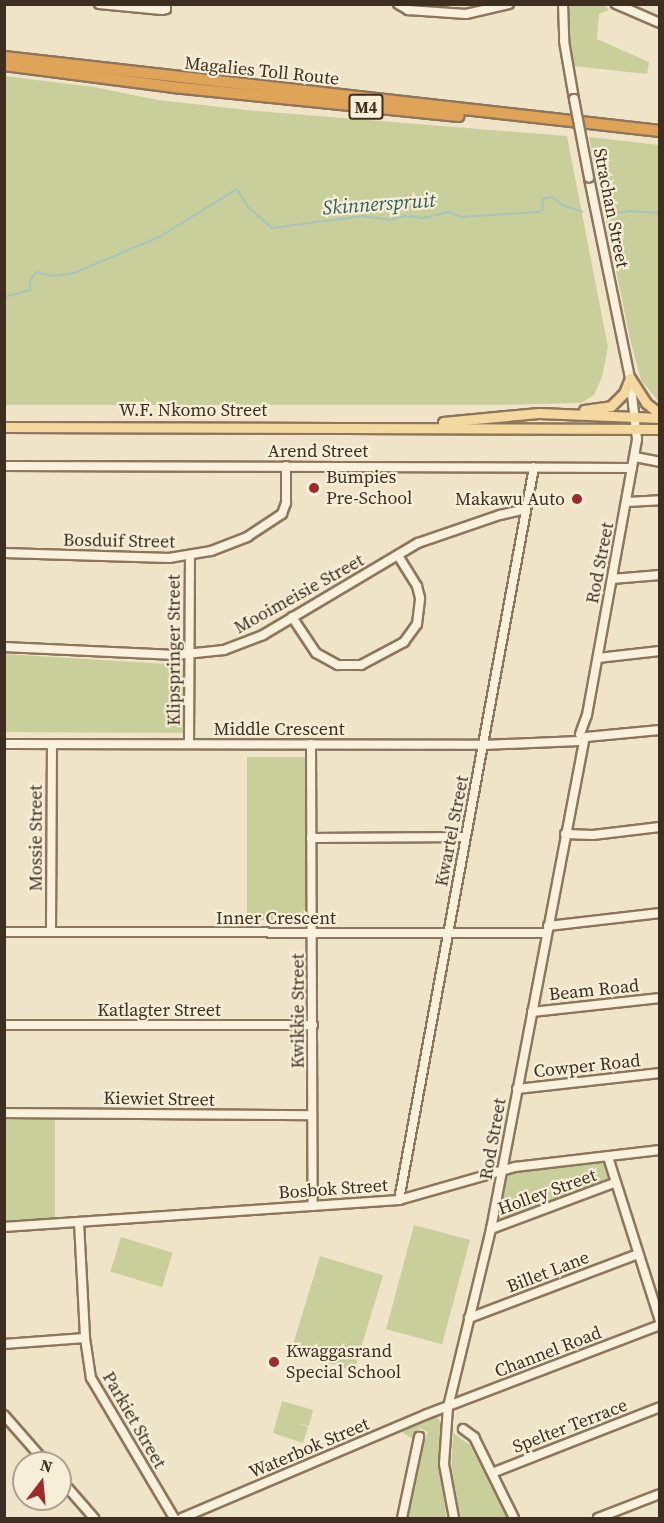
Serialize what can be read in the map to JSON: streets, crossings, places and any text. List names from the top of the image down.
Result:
{
  "streets": {
    "highway": ["Magalies Toll Route", "M4"],
    "main road": ["W.F. Nkomo Street"],
    "street": [
      "Strachan Street",
      "Arend Street",
      "Bosduif Street",
      "Rod Street",
      "Mooimeisie Street",
      "Klipspringer Street",
      "Middle Crescent",
      "Kwartel Street",
      "Mossie Street",
      "Inner Crescent",
      "Beam Road",
      "Katlagter Street",
      "Kwikkie Street",
      "Cowper Road",
      "Kiewiet Street",
      "Bosbok Street",
      "Holley Street",
      "Billet Lane",
      "Channel Road",
      "Parkiet Street",
      "Spelter Terrace",
      "Waterbok Street"
    ]
  },
  "crossings": [
    ["Strachan Street", "W.F. Nkomo Street"],
    ["Strachan Street", "Rod Street"],
    ["W.F. Nkomo Street", "Rod Street"],
    ["Arend Street", "Bosduif Street"],
    ["Arend Street", "Rod Street"],
    ["Arend Street", "Kwartel Street"],
    ["Bosduif Street", "Klipspringer Street"],
    ["Rod Street", "Middle Crescent"],
    ["Rod Street", "Inner Crescent"],
    ["Rod Street", "Beam Road"],
    ["Rod Street", "Cowper Road"],
    ["Rod Street", "Bosbok Street"],
    ["Rod Street", "Holley Street"],
    ["Rod Street", "Billet Lane"],
    ["Rod Street", "Channel Road"],
    ["Rod Street", "Waterbok Street"],
    ["Mooimeisie Street", "Klipspringer Street"],
    ["Mooimeisie Street", "Kwartel Street"],
    ["Klipspringer Street", "Middle Crescent"],
    ["Middle Crescent", "Kwartel Street"],
    ["Middle Crescent", "Mossie Street"],
    ["Middle Crescent", "Kwikkie Street"],
    ["Kwartel Street", "Inner Crescent"],
    ["Kwartel Street", "Bosbok Street"],
    ["Mossie Street", "Inner Crescent"],
    ["Inner Crescent", "Kwikkie Street"],
    ["Katlagter Street", "Kwikkie Street"],
    ["Kwikkie Street", "Kiewiet Street"],
    ["Kwikkie Street", "Bosbok Street"],
    ["Bosbok Street", "Parkiet Street"],
    ["Channel Road", "Waterbok Street"]
  ],
  "water": ["Skinnerspruit"],
  "places": ["Bumpies Pre-School", "Makawu Auto", "Kwaggasrand Special School"],
  "north": "top"
}
